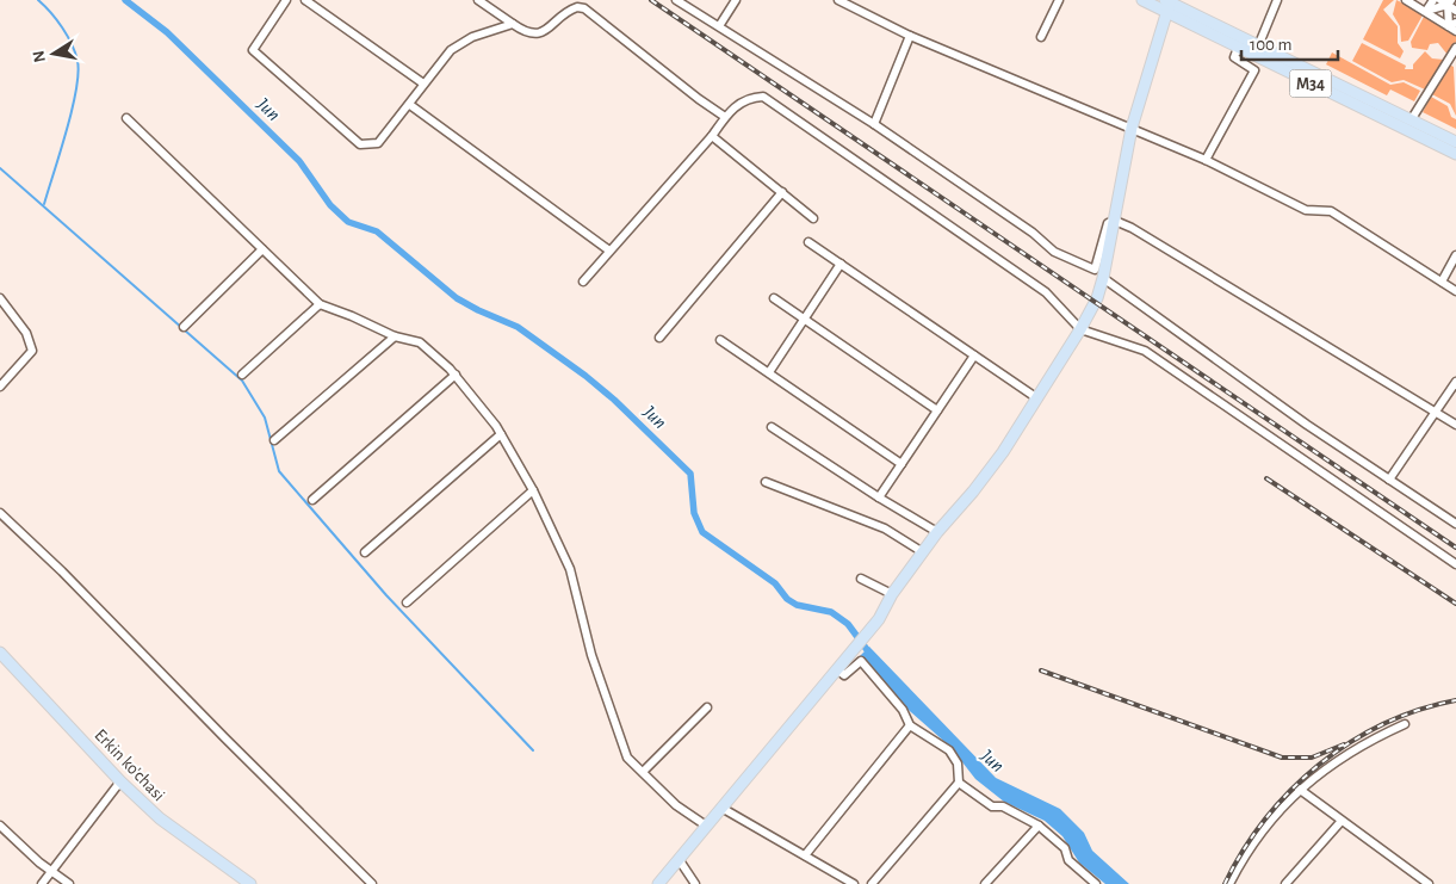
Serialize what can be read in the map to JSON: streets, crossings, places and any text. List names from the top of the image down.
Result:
{
  "streets": {
    "main road": ["M34", "Erkin ko'chasi"]
  },
  "water": ["Jun"],
  "scale_bar": "100 m",
  "north": "left"
}
